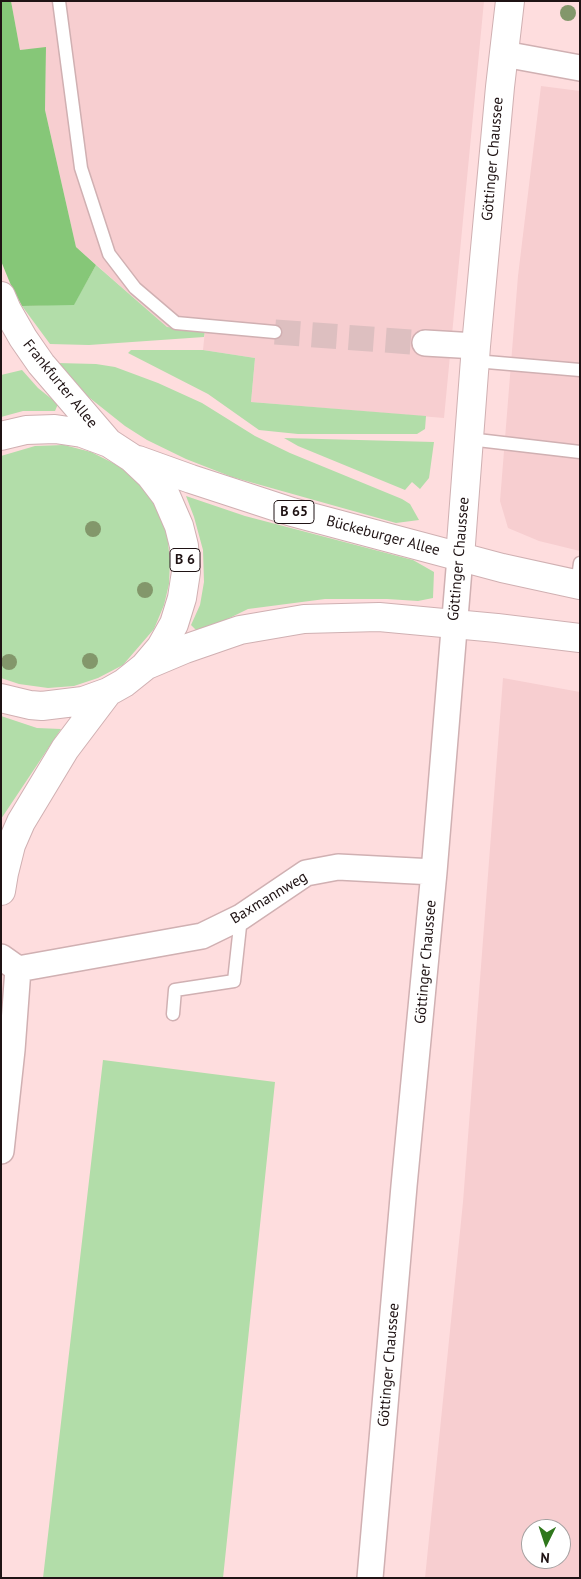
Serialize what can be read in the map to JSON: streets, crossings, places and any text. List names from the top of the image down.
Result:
{
  "streets": {
    "main road": [
      "Göttinger Chaussee",
      "Frankfurter Allee",
      "B 65",
      "Bückeburger Allee",
      "B 6"
    ],
    "street": ["Baxmannweg"]
  },
  "crossings": [
    ["Göttinger Chaussee", "Bückeburger Allee"],
    ["Göttinger Chaussee", "Baxmannweg"],
    ["Frankfurter Allee", "B 6"],
    ["Bückeburger Allee", "B 6"]
  ],
  "north": "bottom"
}
